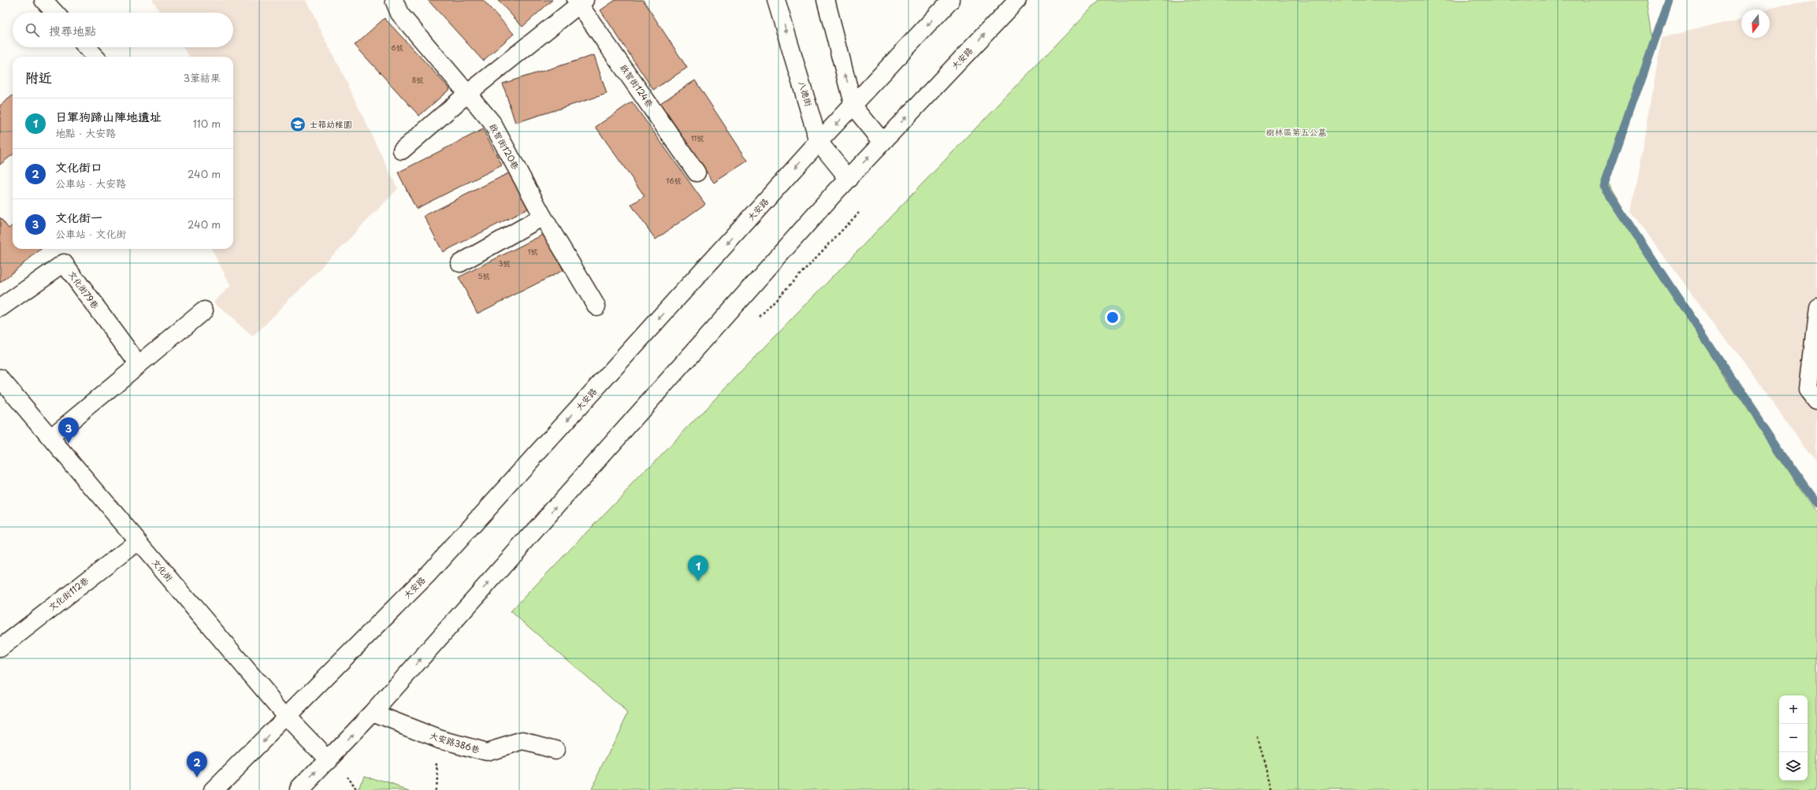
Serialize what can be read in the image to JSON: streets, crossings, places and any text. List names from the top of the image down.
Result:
{
  "streets": {
    "street": [
      "大安路",
      "啟智街124巷",
      "八德街",
      "啟智街120巷",
      "文化街79巷",
      "文化街",
      "文化街112巷",
      "大安路386巷"
    ]
  },
  "crossings": [
    ["大安路", "八德街"],
    ["大安路", "文化街"],
    ["大安路", "大安路386巷"],
    ["文化街", "文化街112巷"]
  ],
  "parks": ["樹林區第五公墓"],
  "places": {
    "school or university": ["士箱幼稚園"]
  },
  "house_numbers": [
    "6號",
    "8號",
    "11號",
    "16號",
    "1號",
    "3號",
    "5號"
  ],
  "north": "bottom",
  "page": {
    "search": "搜尋地點",
    "heading": ["附近", "3筆結果"],
    "list": [
      {
        "mark": "1",
        "name": "日軍狗蹄山陣地遺址",
        "note": "地點 · 大安路",
        "value": "110 m"
      },
      {
        "mark": "2",
        "name": "文化街口",
        "note": "公車站 · 大安路",
        "value": "240 m"
      },
      {
        "mark": "3",
        "name": "文化街一",
        "note": "公車站 · 文化街",
        "value": "240 m"
      }
    ],
    "pins": ["3", "1", "2"],
    "map_buttons": ["+", "−"]
  }
}
